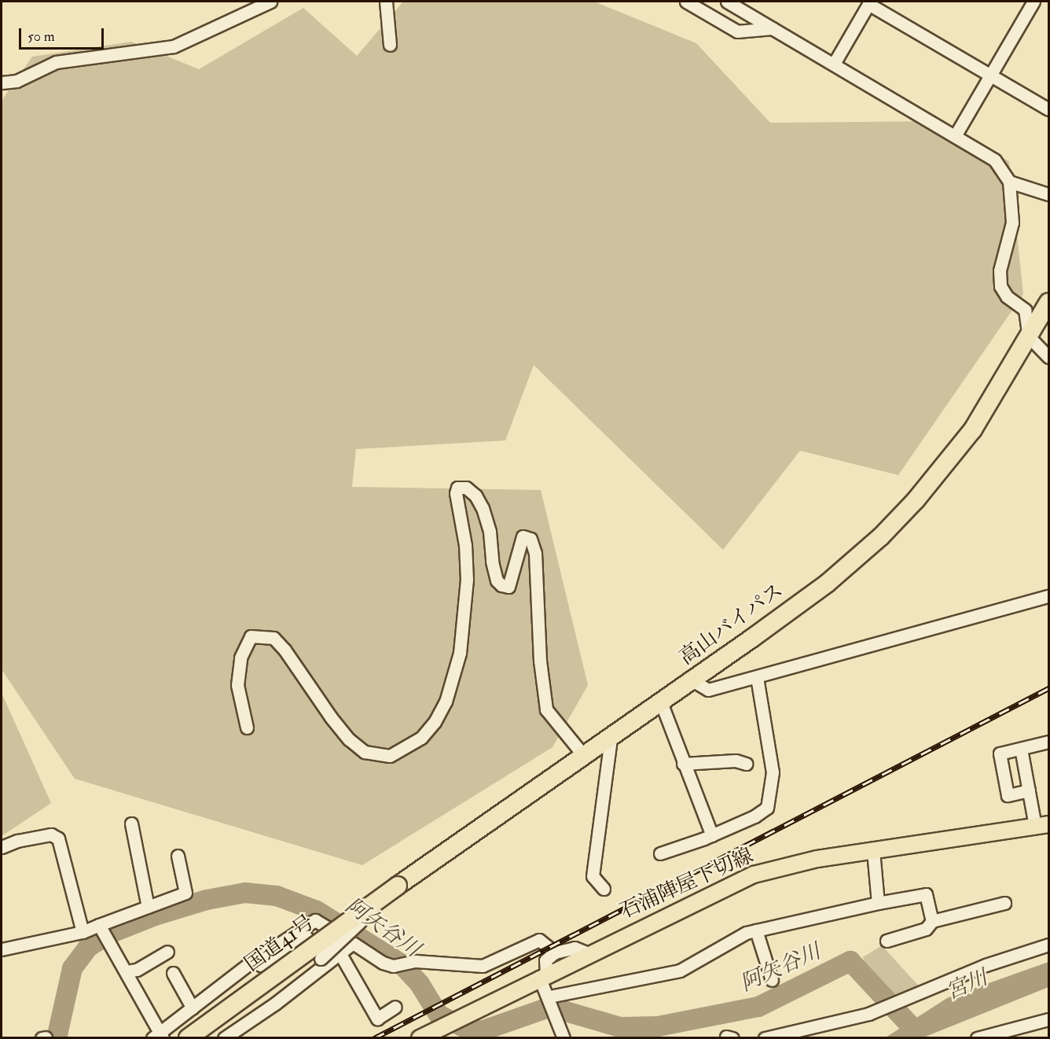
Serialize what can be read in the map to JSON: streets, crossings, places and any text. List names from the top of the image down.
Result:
{
  "streets": {
    "highway": ["高山バイパス", "国道41号"],
    "main road": ["石浦陣屋下切線"]
  },
  "crossings": [
    ["高山バイパス", "国道41号"]
  ],
  "water": ["阿矢谷川", "宮川"],
  "scale_bar": "50 m"
}
